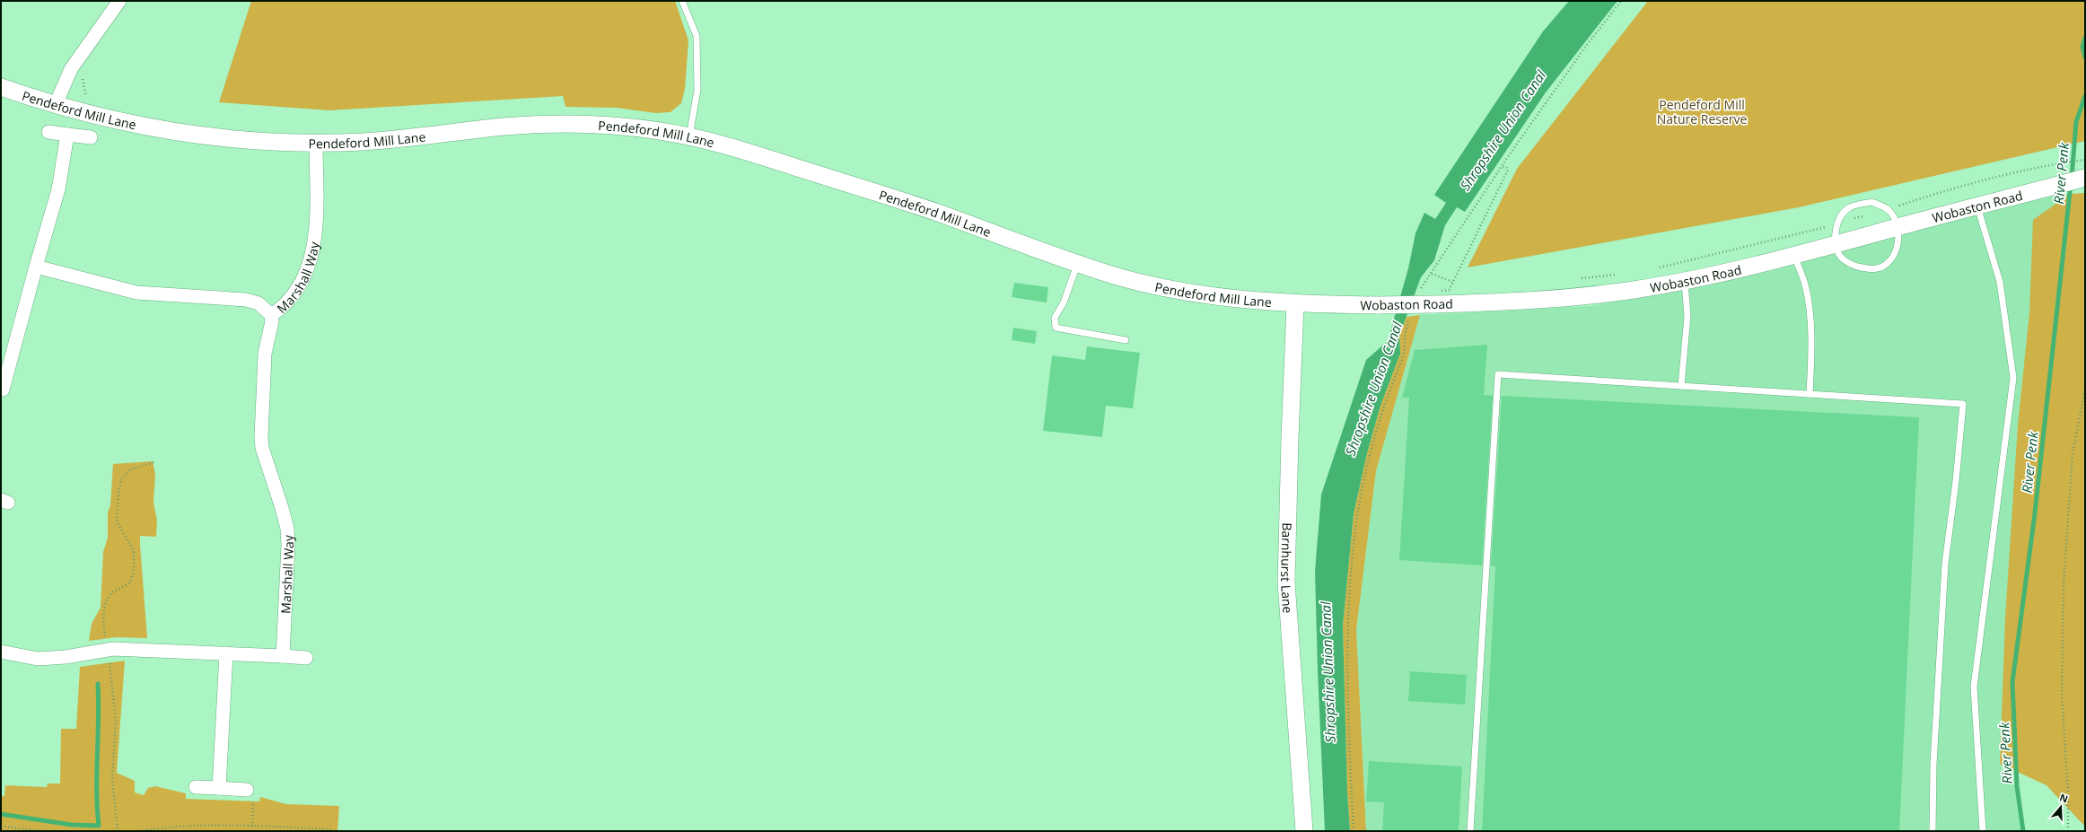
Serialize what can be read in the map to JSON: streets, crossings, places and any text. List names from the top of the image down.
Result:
{
  "streets": {
    "street": [
      "Pendeford Mill Lane",
      "Wobaston Road",
      "Marshall Way",
      "Barnhurst Lane"
    ]
  },
  "crossings": [
    ["Pendeford Mill Lane", "Wobaston Road"],
    ["Pendeford Mill Lane", "Marshall Way"],
    ["Pendeford Mill Lane", "Barnhurst Lane"],
    ["Wobaston Road", "Barnhurst Lane"]
  ],
  "water": ["Shropshire Union Canal", "River Penk"],
  "parks": ["Pendeford Mill Nature Reserve"],
  "north": "top"
}
